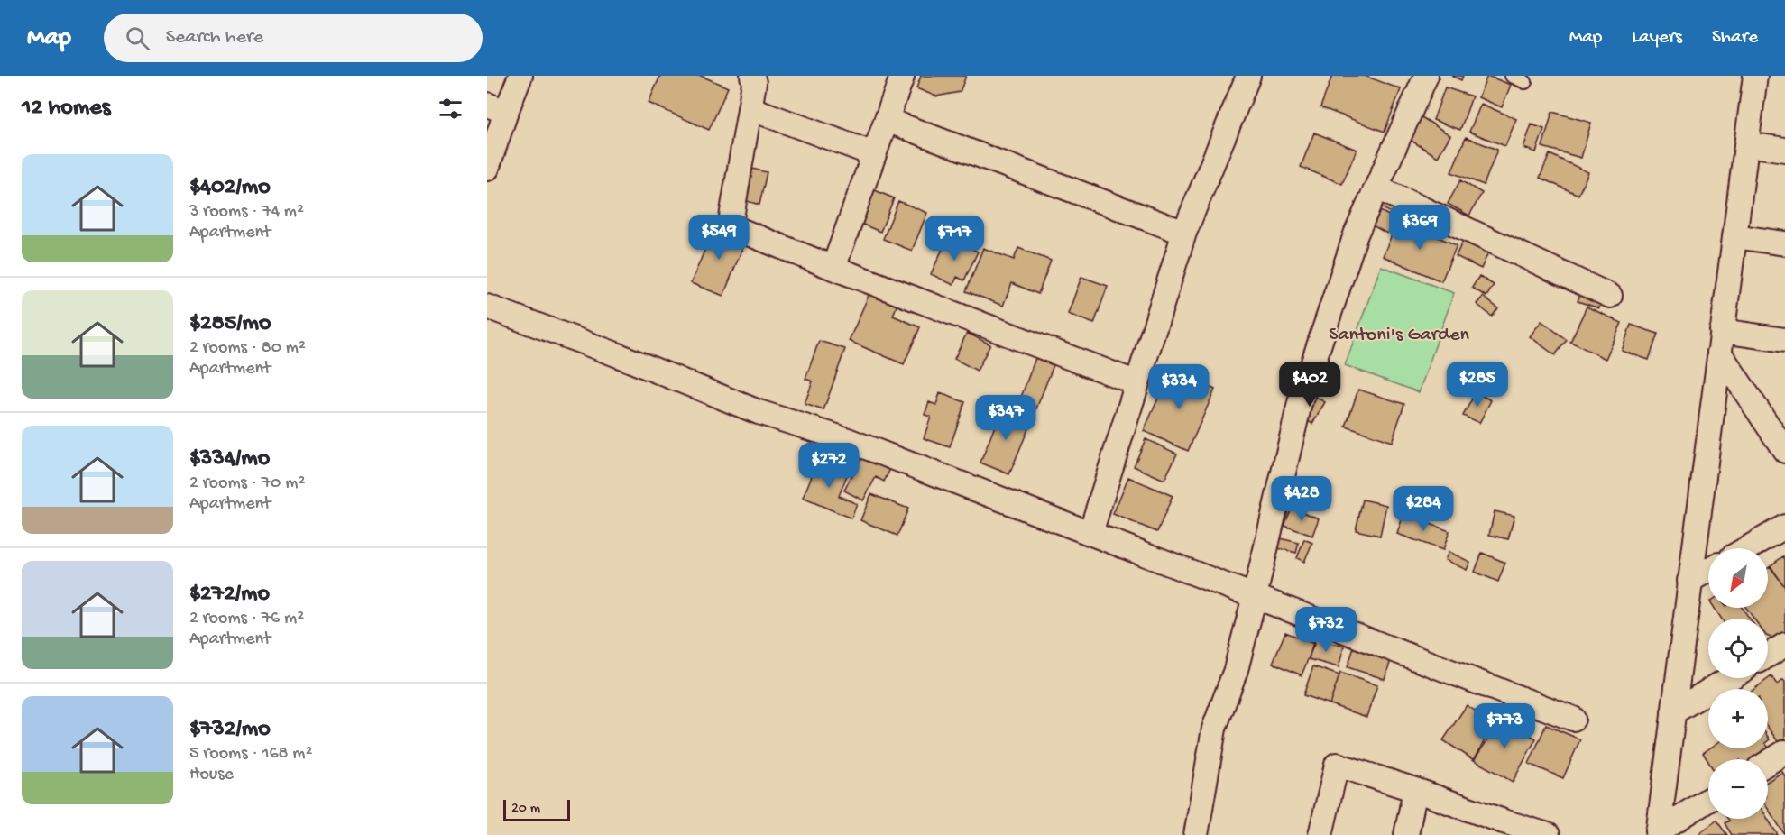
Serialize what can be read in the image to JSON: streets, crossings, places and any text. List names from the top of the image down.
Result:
{
  "parks": ["Santoni's Garden"],
  "scale_bar": "20 m",
  "north": "bottom left",
  "page": {
    "header": "Map",
    "search": "Search here",
    "nav": ["Map", "Layers", "Share"],
    "heading": "12 homes",
    "list": [
      {
        "name": "$402/mo",
        "note": "3 rooms · 74 m² · Apartment"
      },
      {
        "name": "$285/mo",
        "note": "2 rooms · 80 m² · Apartment"
      },
      {
        "name": "$334/mo",
        "note": "2 rooms · 70 m² · Apartment"
      },
      {
        "name": "$272/mo",
        "note": "2 rooms · 76 m² · Apartment"
      },
      {
        "name": "$732/mo",
        "note": "5 rooms · 168 m² · House"
      }
    ],
    "price": [
      "$369",
      "$549",
      "$717",
      "$402",
      "$285",
      "$334",
      "$347",
      "$272",
      "$428",
      "$284",
      "$732",
      "$773"
    ],
    "map_buttons": ["+", "−"],
    "scale": "20 m"
  }
}
